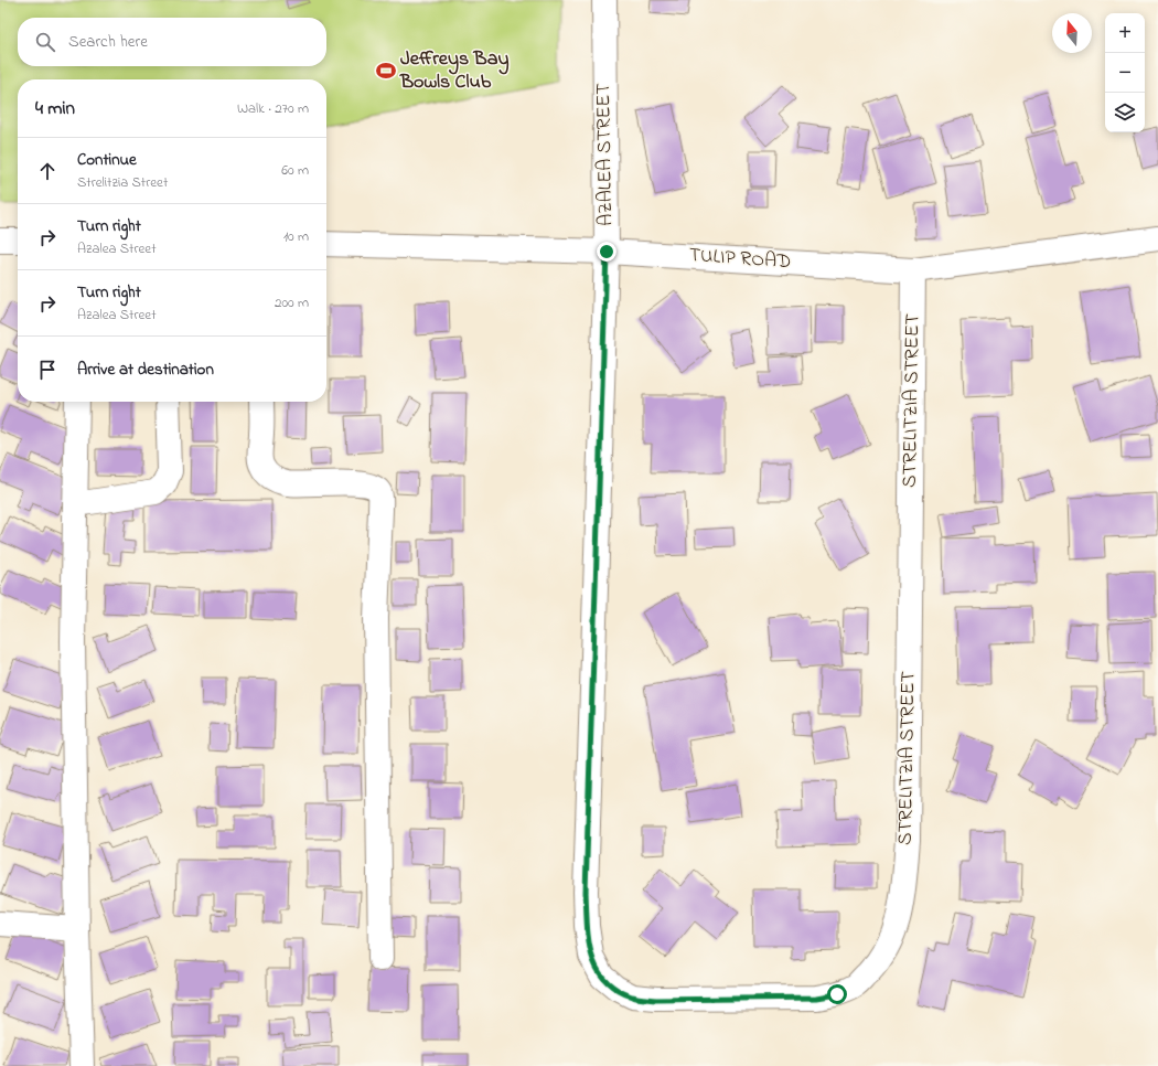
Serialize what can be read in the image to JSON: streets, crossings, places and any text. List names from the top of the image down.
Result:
{
  "streets": {
    "street": ["AZALEA STREET", "TULIP ROAD", "STRELITZIA STREET"]
  },
  "crossings": [
    ["AZALEA STREET", "TULIP ROAD"],
    ["AZALEA STREET", "STRELITZIA STREET"],
    ["TULIP ROAD", "STRELITZIA STREET"]
  ],
  "places": {
    "sports": ["Jeffreys Bay Bowls Club"]
  },
  "north": "top",
  "page": {
    "map_buttons": ["+", "−"],
    "search": "Search here",
    "heading": ["4 min", "Walk · 270 m"],
    "list": [
      ["Continue", "Strelitzia Street", "60 m"],
      ["Turn right", "Azalea Street", "10 m"],
      ["Turn right", "Azalea Street", "200 m"],
      "Arrive at destination"
    ]
  }
}
